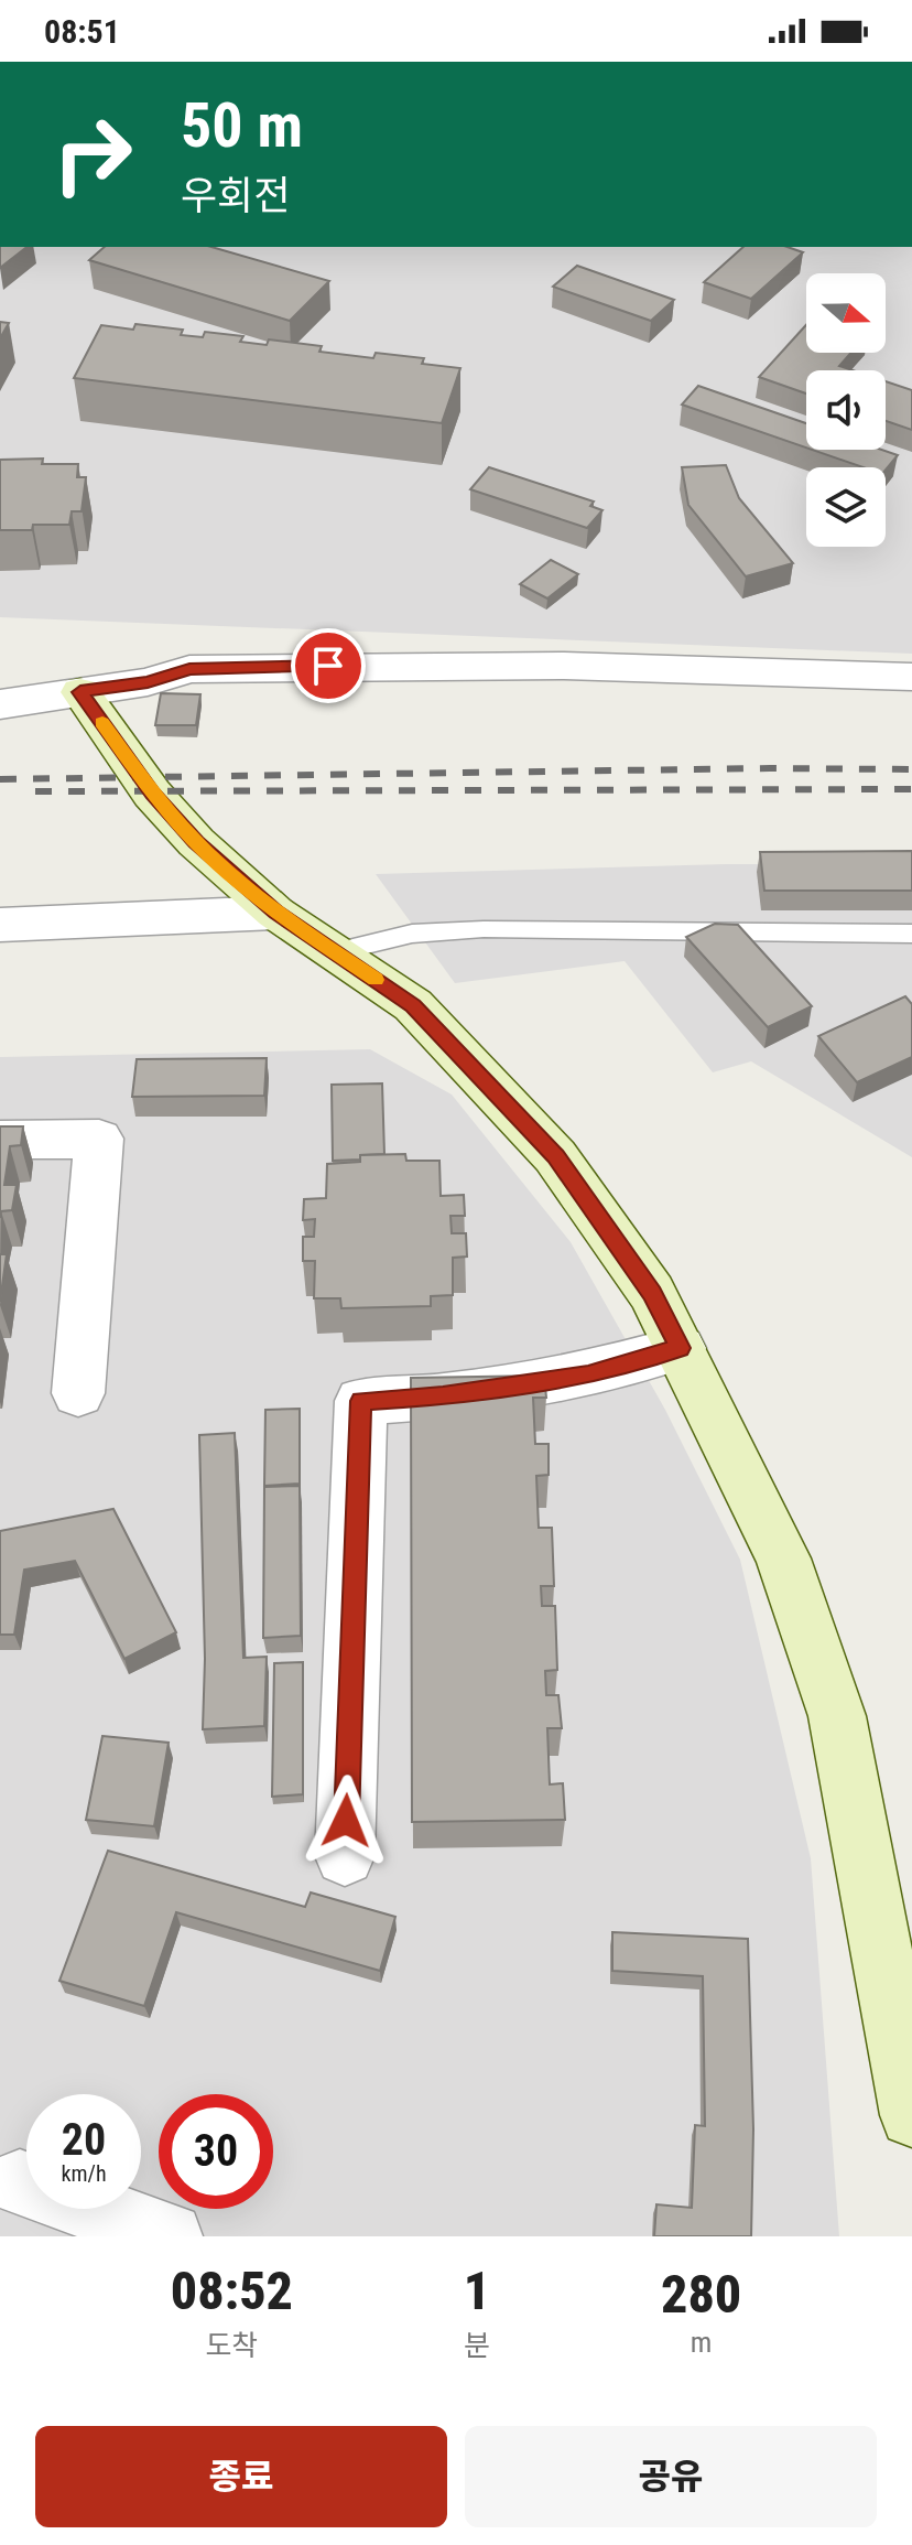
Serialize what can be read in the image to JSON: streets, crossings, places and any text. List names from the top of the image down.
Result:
{
  "north": "right",
  "page": {
    "status": "08:51",
    "turn": ["50 m", "우회전"],
    "speed": "20 km/h",
    "limit": "30",
    "eta": [
      "08:52",
      "도착",
      "1",
      "분",
      "280",
      "m"
    ],
    "buttons": ["종료", "공유"]
  }
}
